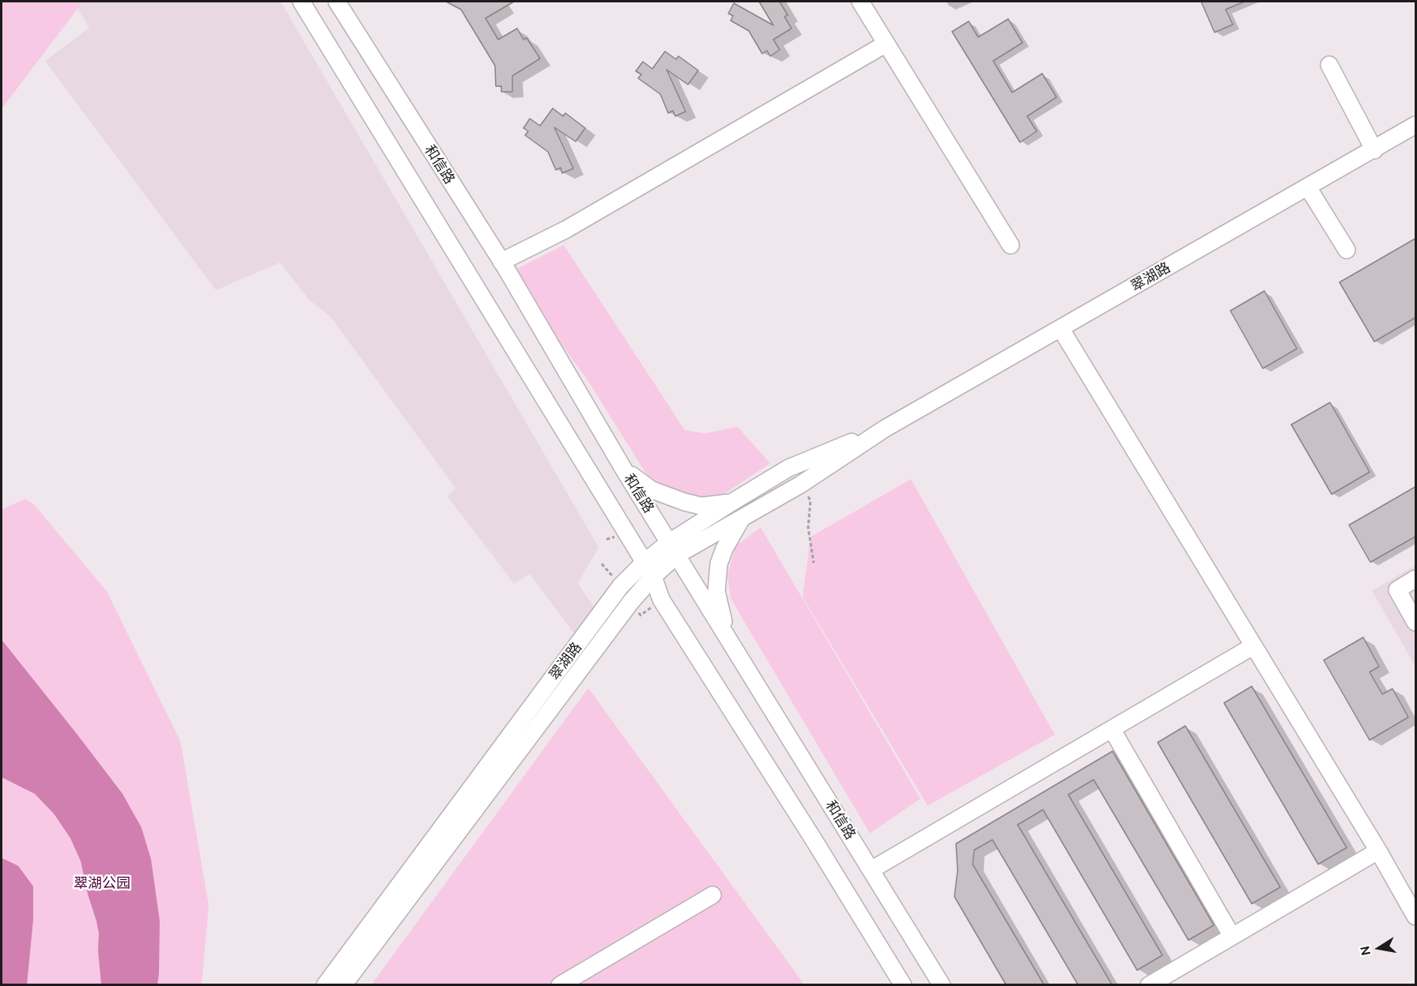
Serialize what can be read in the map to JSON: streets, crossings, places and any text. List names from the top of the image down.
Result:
{
  "streets": {
    "street": ["和信路", "翠湖路"]
  },
  "crossings": [
    ["和信路", "翠湖路"]
  ],
  "parks": ["翠湖公园"],
  "north": "left"
}
